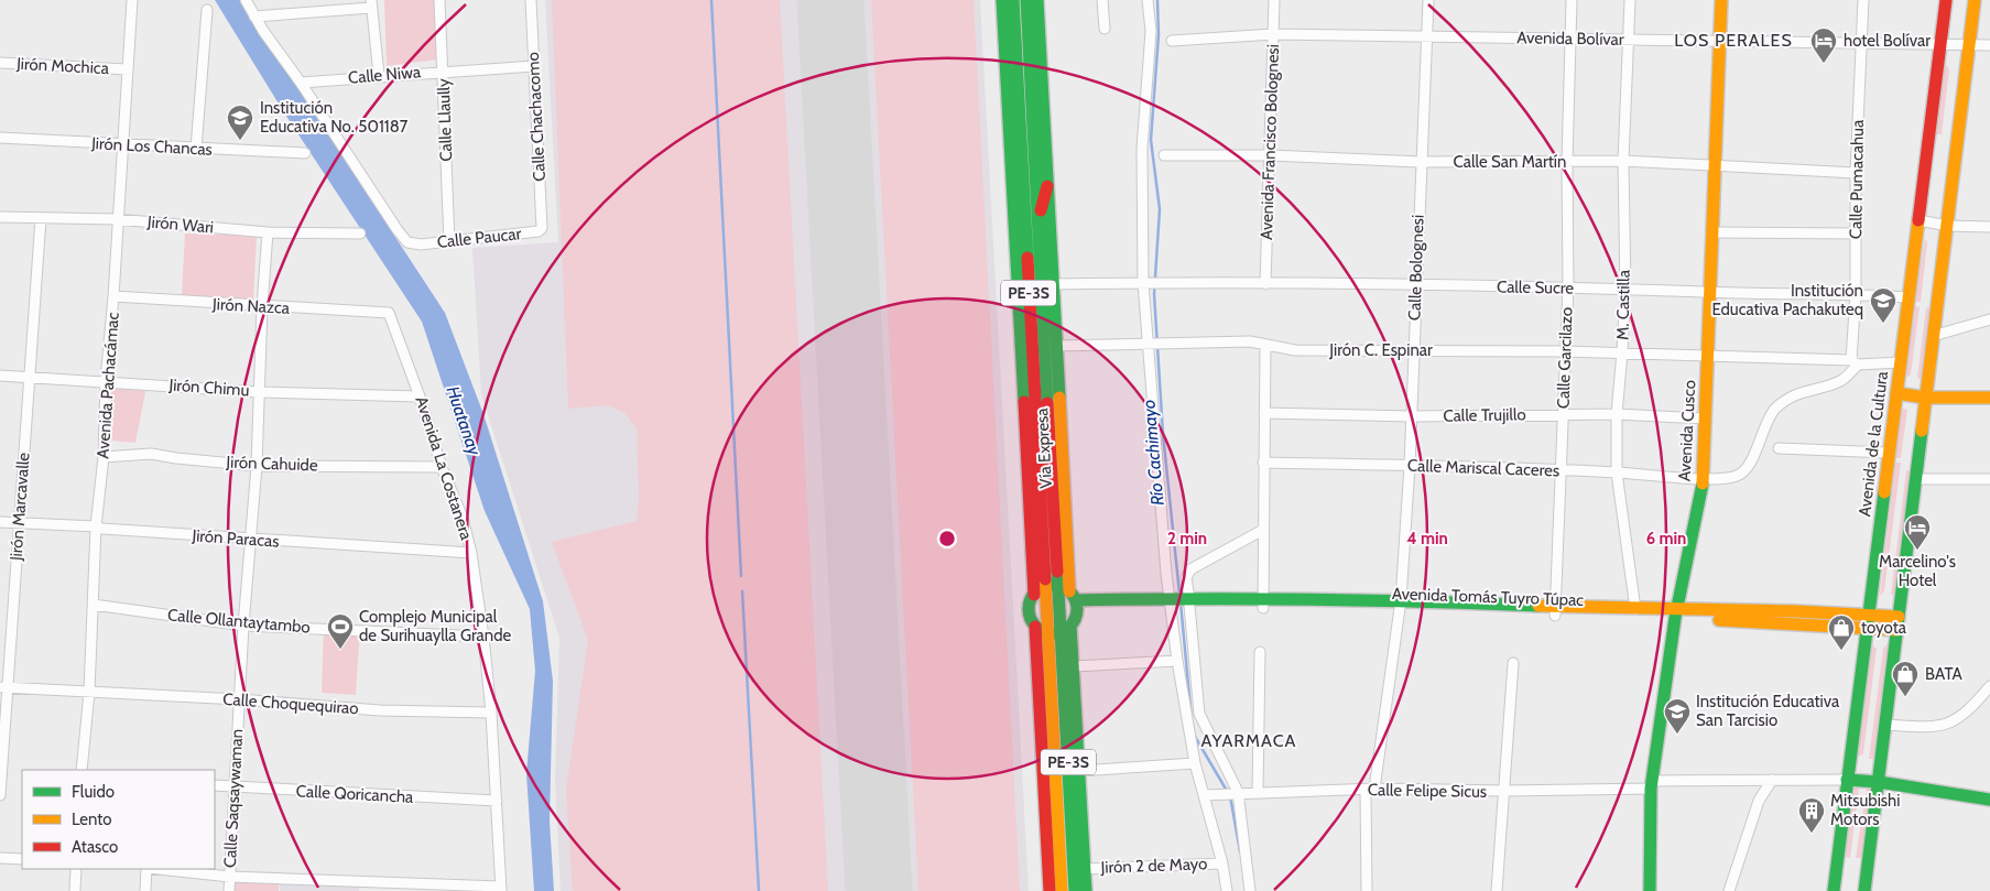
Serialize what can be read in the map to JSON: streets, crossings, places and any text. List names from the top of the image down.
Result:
{
  "streets": {
    "main road": [
      "PE-3S",
      "Avenida Cusco",
      "Avenida de la Cultura",
      "Vía Expresa",
      "Avenida Tomás Tuyro Túpac"
    ],
    "street": [
      "Avenida Bolívar",
      "Jirón Mochica",
      "Calle Niwa",
      "Calle Chachacomo",
      "Calle Llaully",
      "Avenida Francisco Bolognesi",
      "Jirón Los Chancas",
      "Calle San Martín",
      "Calle Pumacahua",
      "Jirón Wari",
      "Calle Paucar",
      "Calle Bolognesi",
      "Calle Sucre",
      "M. Castilla",
      "Jirón Nazca",
      "Jirón C. Espinar",
      "Calle Garcilazo",
      "Avenida Pachacámac",
      "Jirón Chimu",
      "Calle Trujillo",
      "Jirón Cahuide",
      "Avenida La Costanera",
      "Calle Mariscal Caceres",
      "Jirón Marcavalle",
      "Jirón Paracas",
      "Calle Ollantaytambo",
      "Calle Choquequirao",
      "Calle Felipe Sicus",
      "Calle Qoricancha",
      "Calle Saqsaywaman",
      "Jirón 2 de Mayo"
    ]
  },
  "crossings": [
    ["Avenida Bolívar", "Avenida Francisco Bolognesi"],
    ["Avenida Bolívar", "Calle Pumacahua"],
    ["Avenida Bolívar", "Calle Bolognesi"],
    ["Avenida Bolívar", "M. Castilla"],
    ["Avenida Bolívar", "Calle Garcilazo"],
    ["Avenida Bolívar", "Avenida Cusco"],
    ["Avenida Bolívar", "Avenida de la Cultura"],
    ["Jirón Mochica", "Avenida Pachacámac"],
    ["Calle Niwa", "Calle Chachacomo"],
    ["Calle Niwa", "Calle Llaully"],
    ["Calle Niwa", "Calle Paucar"],
    ["Calle Chachacomo", "Calle Paucar"],
    ["Calle Llaully", "Calle Paucar"],
    ["Avenida Francisco Bolognesi", "Calle San Martín"],
    ["Avenida Francisco Bolognesi", "Calle Sucre"],
    ["Jirón Los Chancas", "Avenida Pachacámac"],
    ["Calle San Martín", "Calle Pumacahua"],
    ["Calle San Martín", "Calle Bolognesi"],
    ["Calle San Martín", "M. Castilla"],
    ["Calle San Martín", "Calle Garcilazo"],
    ["Calle San Martín", "Avenida Cusco"],
    ["Calle Pumacahua", "Calle Sucre"],
    ["Calle Pumacahua", "Jirón C. Espinar"],
    ["Calle Pumacahua", "Calle Mariscal Caceres"],
    ["Jirón Wari", "Avenida Pachacámac"],
    ["Jirón Wari", "Jirón Marcavalle"],
    ["Jirón Wari", "Calle Saqsaywaman"],
    ["Calle Bolognesi", "Calle Sucre"],
    ["Calle Bolognesi", "Jirón C. Espinar"],
    ["Calle Bolognesi", "Calle Trujillo"],
    ["Calle Bolognesi", "Calle Mariscal Caceres"],
    ["Calle Bolognesi", "Avenida Tomás Tuyro Túpac"],
    ["Calle Bolognesi", "Calle Felipe Sicus"],
    ["Calle Sucre", "M. Castilla"],
    ["Calle Sucre", "Calle Garcilazo"],
    ["Calle Sucre", "Avenida Cusco"],
    ["Calle Sucre", "Avenida de la Cultura"],
    ["Calle Sucre", "Vía Expresa"],
    ["M. Castilla", "Jirón C. Espinar"],
    ["M. Castilla", "Calle Trujillo"],
    ["M. Castilla", "Calle Mariscal Caceres"],
    ["M. Castilla", "Avenida Tomás Tuyro Túpac"],
    ["Jirón Nazca", "Avenida Pachacámac"],
    ["Jirón Nazca", "Avenida La Costanera"],
    ["Jirón Nazca", "Calle Saqsaywaman"],
    ["Jirón C. Espinar", "Calle Garcilazo"],
    ["Jirón C. Espinar", "Avenida Cusco"],
    ["Jirón C. Espinar", "Avenida de la Cultura"],
    ["Jirón C. Espinar", "Vía Expresa"],
    ["Jirón C. Espinar", "Calle Mariscal Caceres"],
    ["Calle Garcilazo", "Calle Trujillo"],
    ["Calle Garcilazo", "Calle Mariscal Caceres"],
    ["Calle Garcilazo", "Avenida Tomás Tuyro Túpac"],
    ["Avenida Pachacámac", "Jirón Chimu"],
    ["Avenida Pachacámac", "Jirón Cahuide"],
    ["Avenida Pachacámac", "Jirón Paracas"],
    ["Avenida Pachacámac", "Calle Ollantaytambo"],
    ["Avenida Pachacámac", "Calle Choquequirao"],
    ["Jirón Chimu", "Avenida La Costanera"],
    ["Jirón Chimu", "Jirón Marcavalle"],
    ["Jirón Chimu", "Calle Saqsaywaman"],
    ["Calle Trujillo", "Avenida Cusco"],
    ["Avenida Cusco", "Calle Mariscal Caceres"],
    ["Avenida Cusco", "Avenida Tomás Tuyro Túpac"],
    ["Avenida Cusco", "Calle Felipe Sicus"],
    ["Avenida de la Cultura", "Avenida Tomás Tuyro Túpac"],
    ["Avenida de la Cultura", "Calle Felipe Sicus"],
    ["Vía Expresa", "Avenida Tomás Tuyro Túpac"],
    ["Vía Expresa", "Jirón 2 de Mayo"],
    ["Jirón Cahuide", "Avenida La Costanera"],
    ["Jirón Cahuide", "Calle Saqsaywaman"],
    ["Avenida La Costanera", "Jirón Paracas"],
    ["Avenida La Costanera", "Calle Ollantaytambo"],
    ["Avenida La Costanera", "Calle Choquequirao"],
    ["Avenida La Costanera", "Calle Qoricancha"],
    ["Jirón Marcavalle", "Jirón Paracas"],
    ["Jirón Marcavalle", "Calle Choquequirao"],
    ["Jirón Paracas", "Calle Saqsaywaman"],
    ["Calle Ollantaytambo", "Calle Saqsaywaman"],
    ["Calle Choquequirao", "Calle Saqsaywaman"],
    ["Calle Qoricancha", "Calle Saqsaywaman"]
  ],
  "districts": ["LOS PERALES", "AYARMACA"],
  "water": ["Huatanay", "Río Cachimayo"],
  "places": {
    "hotel": ["hotel Bolívar", "Marcelino's Hotel"],
    "school or university": ["Institución Educativa No. 501187", "Institución Educativa Pachakuteq", "Institución Educativa San Tarcisio"],
    "sports": ["Complejo Municipal de Surihuaylla Grande"],
    "shop": ["toyota", "BATA"],
    "building": ["Mitsubishi Motors"]
  },
  "legend": ["Fluido", "Lento", "Atasco"],
  "rings": ["2 min", "4 min", "6 min"]
}
